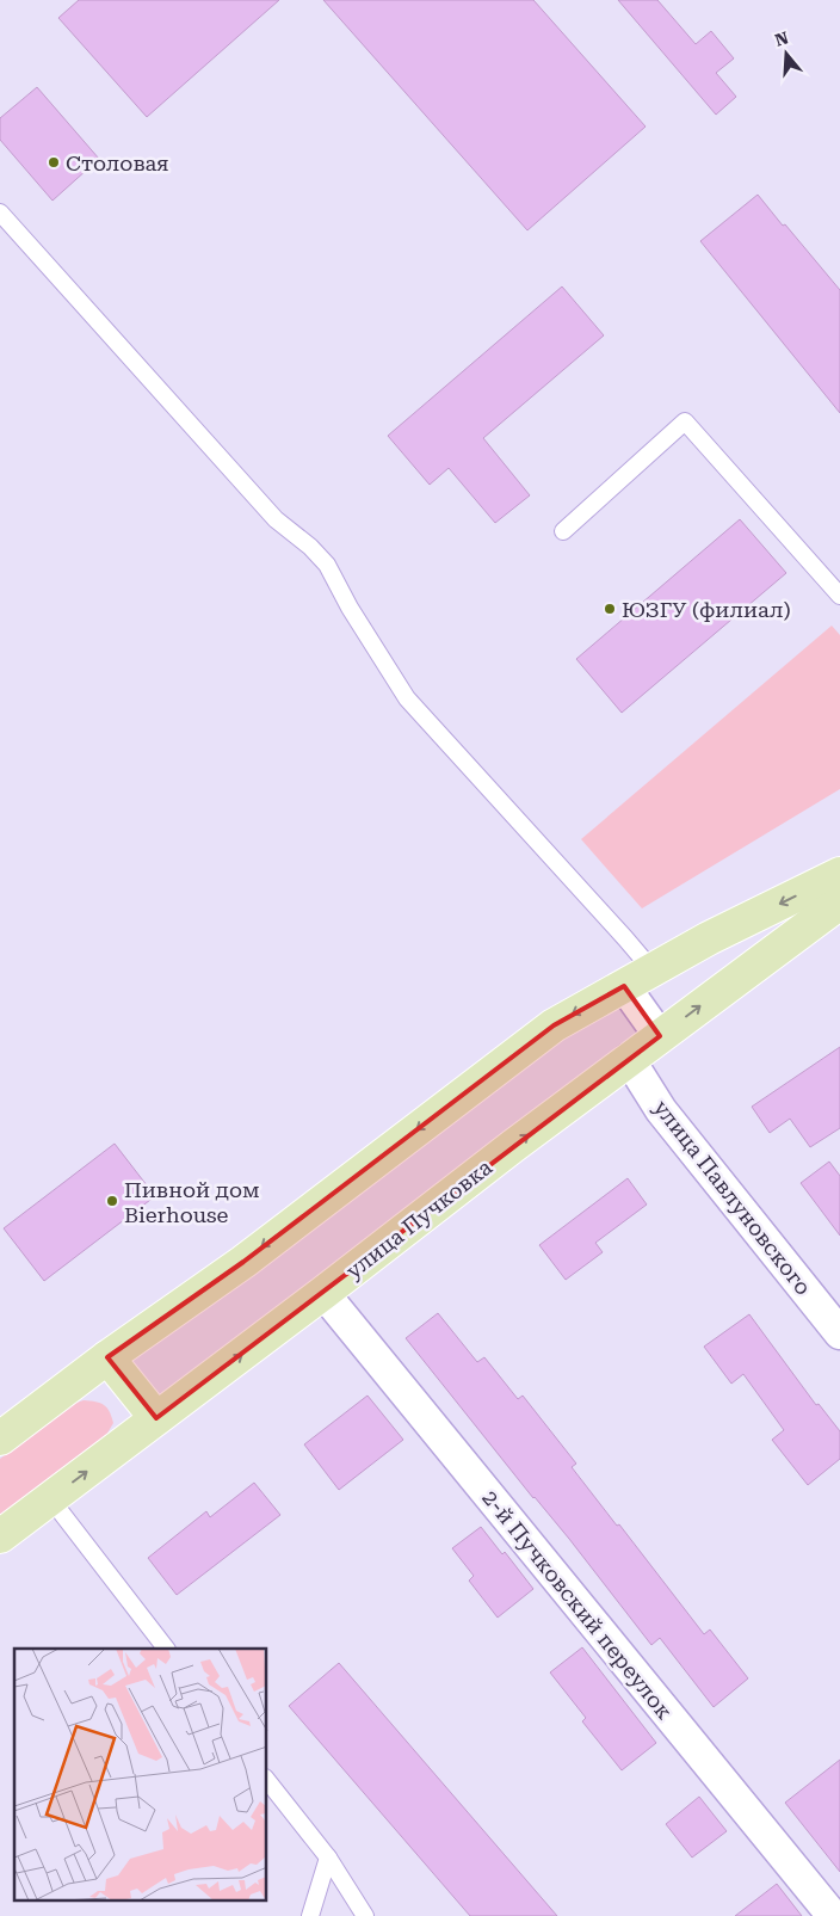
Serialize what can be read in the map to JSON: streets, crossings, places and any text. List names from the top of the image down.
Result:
{
  "streets": {
    "main road": ["улица Пучковка"],
    "street": ["улица Павлуновского", "2-й Пучковский переулок"]
  },
  "crossings": [
    ["улица Павлуновского", "улица Пучковка"],
    ["улица Пучковка", "2-й Пучковский переулок"]
  ],
  "places": ["Столовая", "ЮЗГУ (филиал)", "Пивной дом Bierhouse"],
  "north": "top"
}
